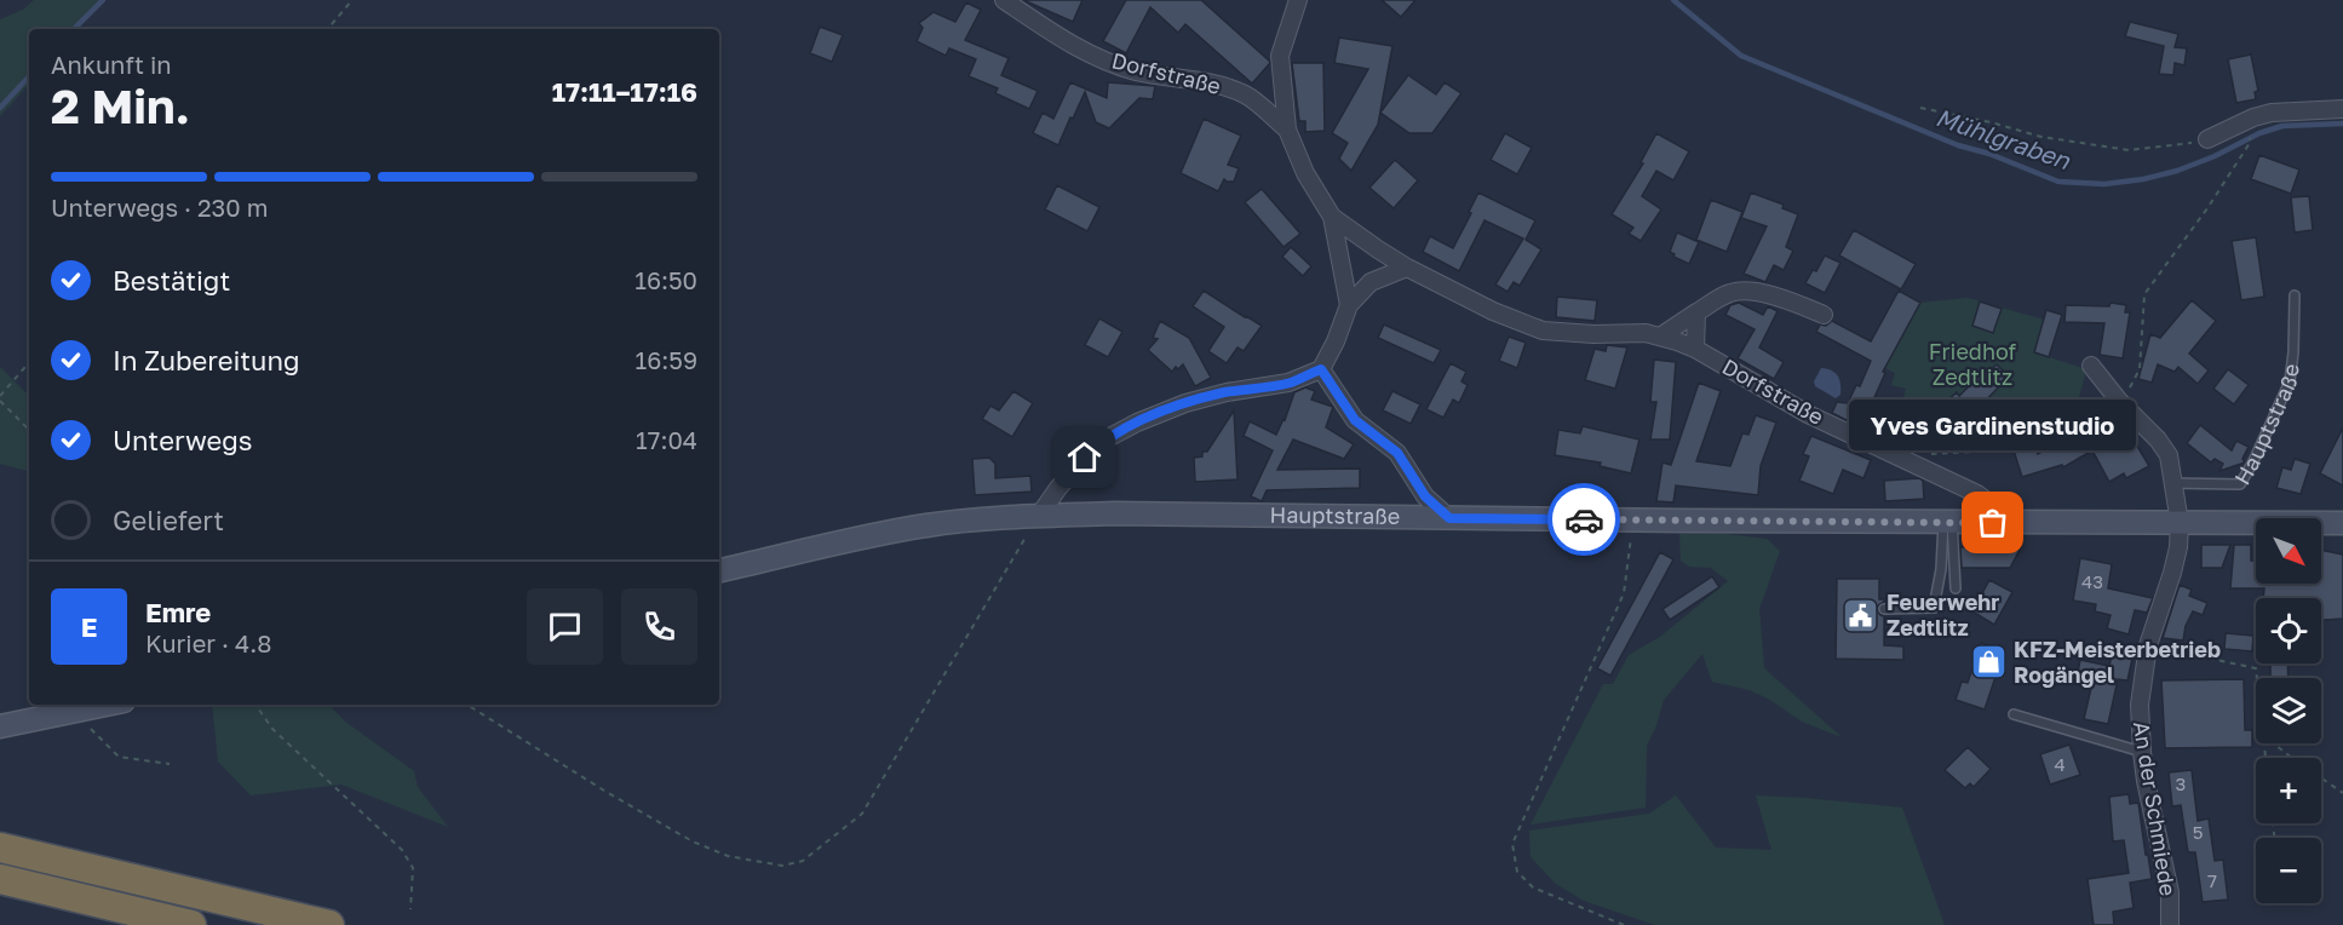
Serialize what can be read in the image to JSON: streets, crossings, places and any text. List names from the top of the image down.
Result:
{
  "streets": {
    "main road": ["Hauptstraße"],
    "street": ["Dorfstraße", "An der Schmiede"]
  },
  "crossings": [
    ["Dorfstraße", "Hauptstraße"],
    ["Hauptstraße", "An der Schmiede"]
  ],
  "water": ["Mühlgraben"],
  "parks": ["Friedhof Zedtlitz"],
  "places": {
    "other": ["Yves Gardinenstudio"],
    "public building": ["Feuerwehr Zedtlitz"],
    "shop": ["KFZ-Meisterbetrieb Rogängel"]
  },
  "house_numbers": [
    "43",
    "4",
    "3",
    "5",
    "7"
  ],
  "north": "bottom right",
  "page": {
    "heading": ["2 Min.", "Ankunft in", "17:11–17:16"],
    "panel": ["Emre", "Kurier · 4.8"],
    "bar": "Unterwegs · 230 m",
    "list": [
      ["Bestätigt", "16:50"],
      ["In Zubereitung", "16:59"],
      ["Unterwegs", "17:04"],
      "Geliefert"
    ],
    "bubble": "Yves Gardinenstudio",
    "map_buttons": ["+", "−"],
    "round": "E"
  }
}
